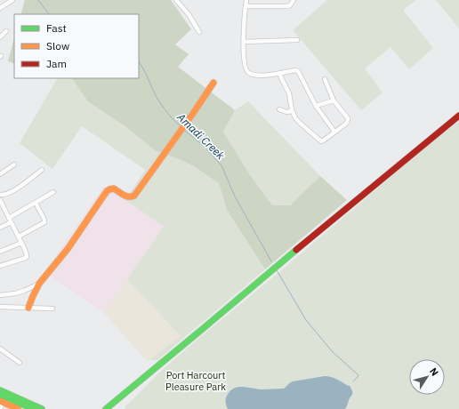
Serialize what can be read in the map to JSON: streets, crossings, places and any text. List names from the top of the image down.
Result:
{
  "water": ["Amadi Creek"],
  "parks": ["Port Harcourt Pleasure Park"],
  "legend": ["Fast", "Slow", "Jam"],
  "north": "top right"
}
